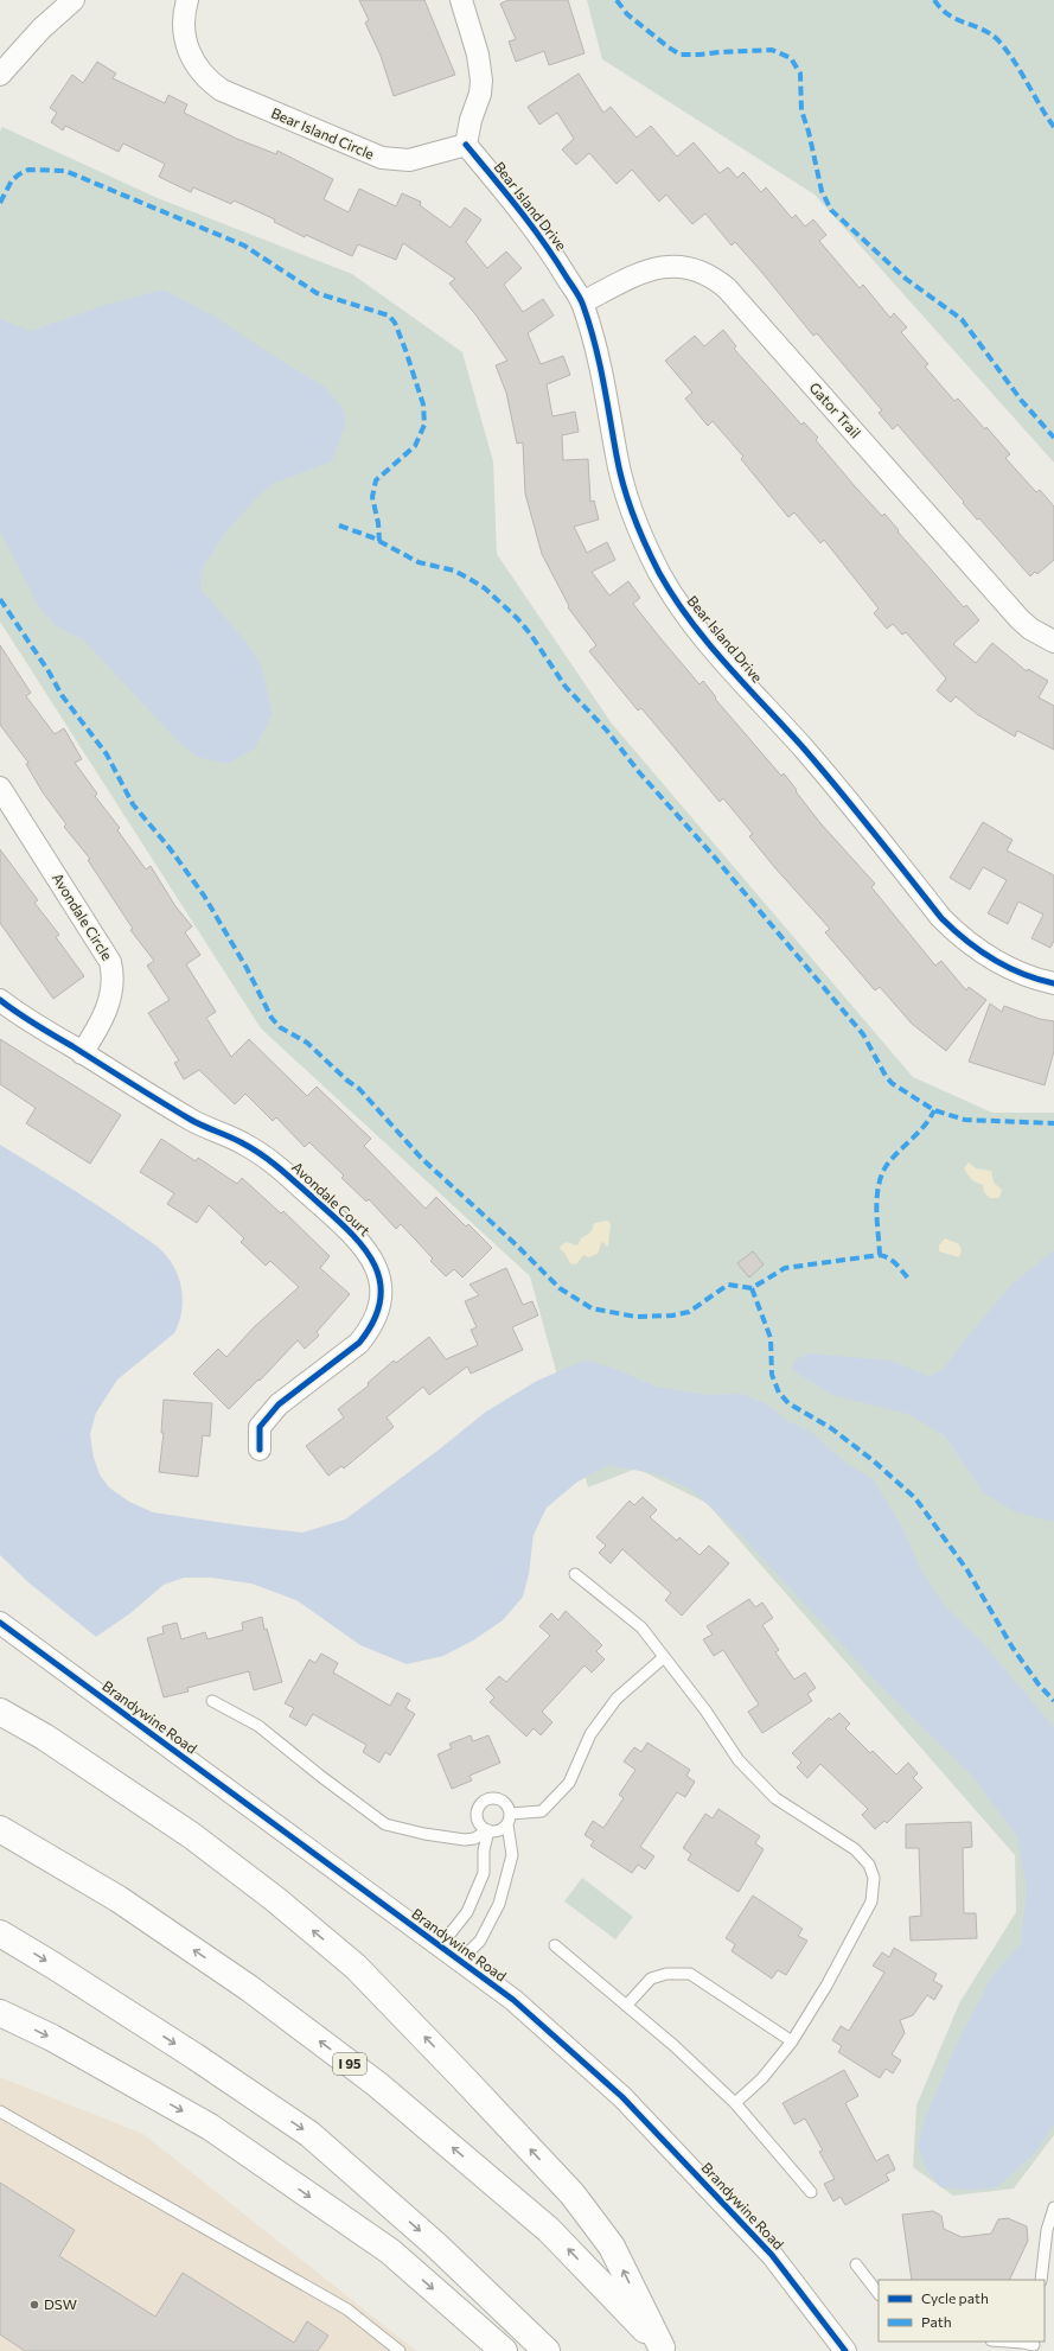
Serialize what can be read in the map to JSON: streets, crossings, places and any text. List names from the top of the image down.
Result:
{
  "streets": {
    "highway": ["I 95"],
    "street": [
      "Bear Island Circle",
      "Bear Island Drive",
      "Gator Trail",
      "Avondale Circle",
      "Avondale Court",
      "Brandywine Road"
    ]
  },
  "crossings": [
    ["Bear Island Circle", "Bear Island Drive"],
    ["Bear Island Drive", "Gator Trail"],
    ["Avondale Circle", "Avondale Court"]
  ],
  "places": ["DSW"],
  "legend": ["Cycle path", "Path"]
}
